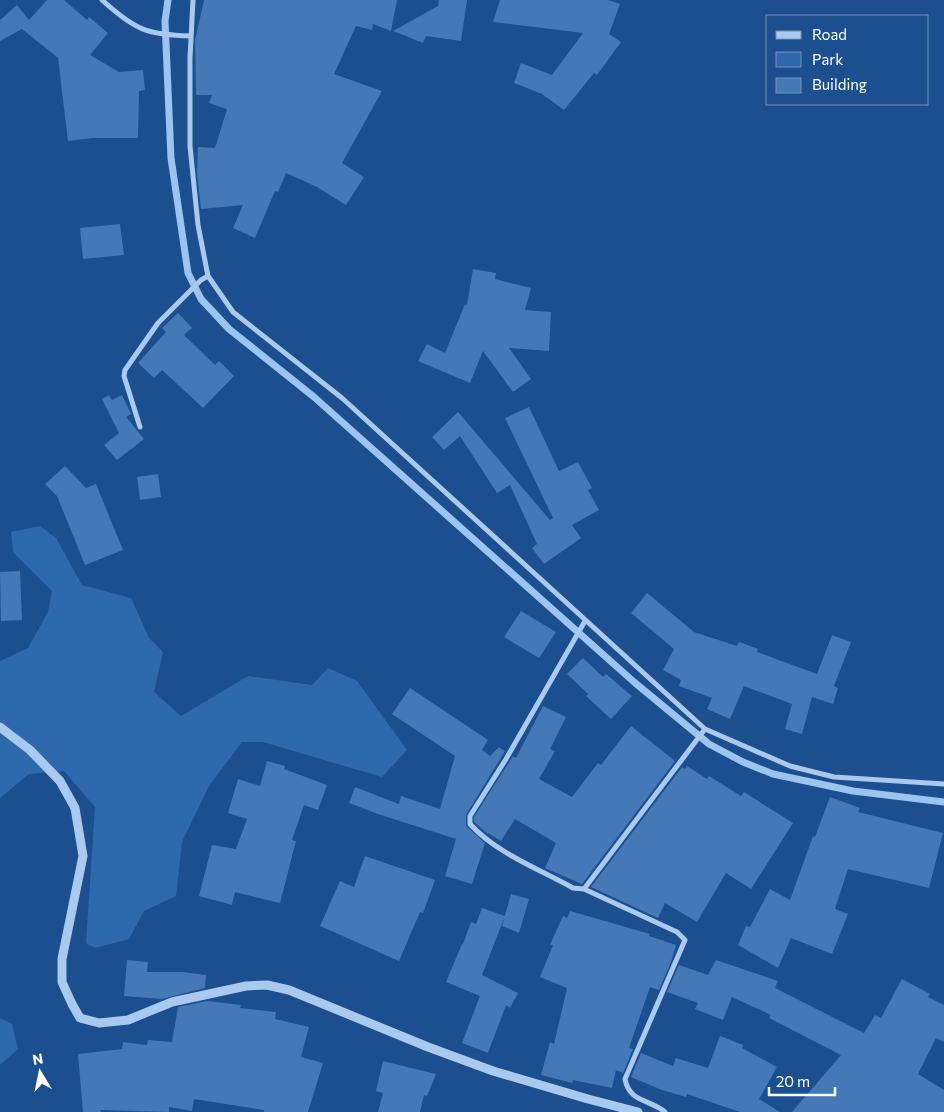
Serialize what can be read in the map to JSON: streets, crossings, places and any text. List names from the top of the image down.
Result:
{
  "legend": ["Road", "Park", "Building"],
  "scale_bar": "20 m",
  "north": "top"
}
